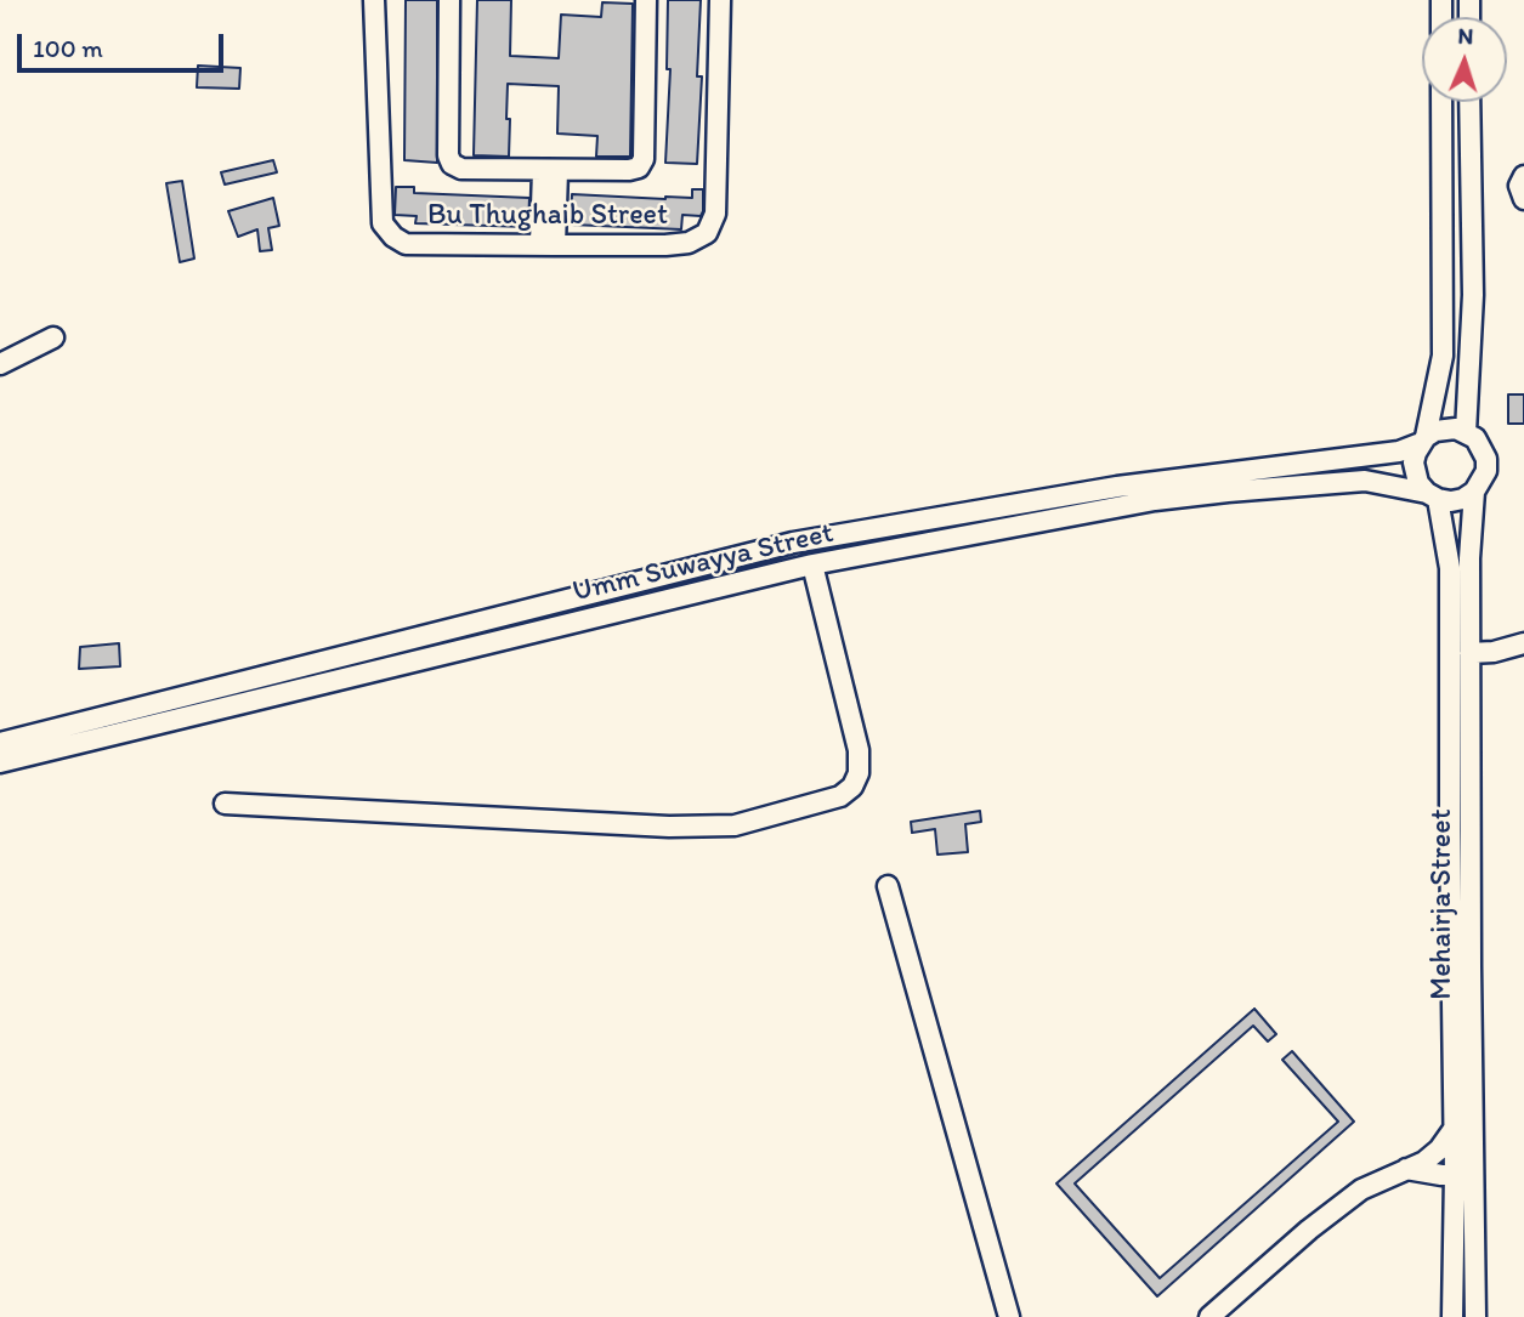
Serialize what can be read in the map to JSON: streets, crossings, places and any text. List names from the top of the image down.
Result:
{
  "streets": {
    "street": ["Bu Thughaib Street", "Umm Suwayya Street", "Mehairja Street"]
  },
  "crossings": [
    ["Umm Suwayya Street", "Mehairja Street"]
  ],
  "scale_bar": "100 m",
  "north": "top"
}
